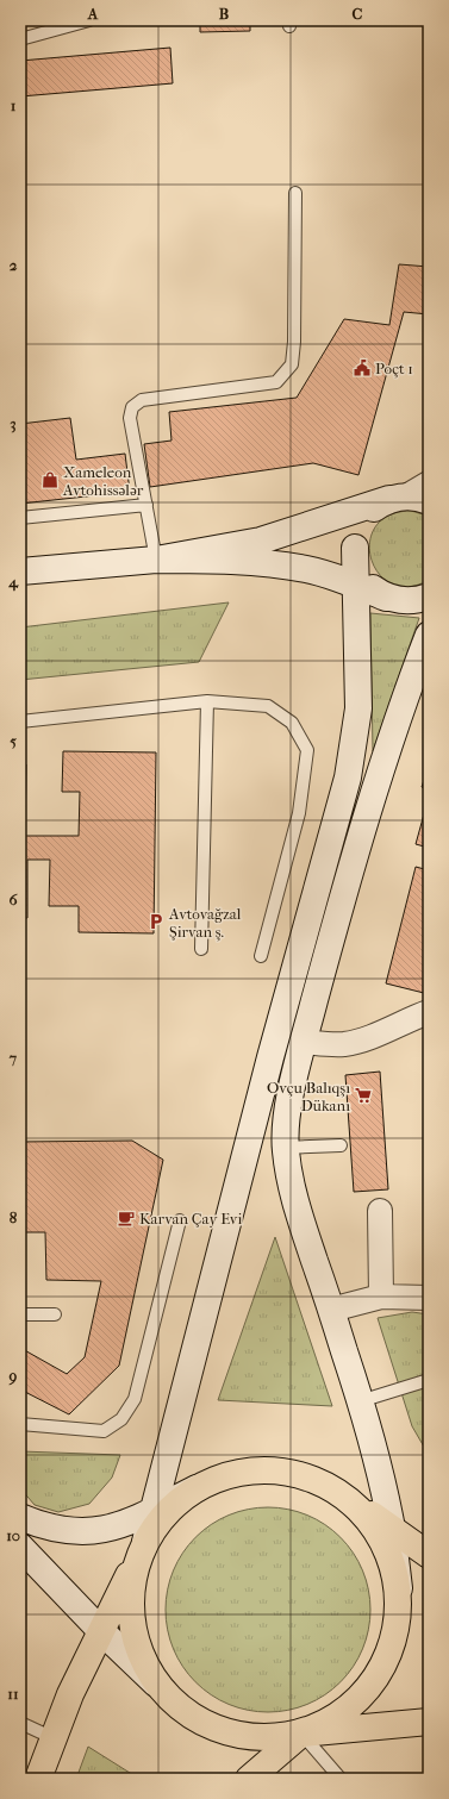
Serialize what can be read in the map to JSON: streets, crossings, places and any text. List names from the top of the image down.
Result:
{
  "places": {
    "public building": ["Poçt 1"],
    "shop": ["Xameleon Avtohissələr"],
    "parking": ["Avtovağzal Şirvan ş."],
    "supermarket": ["Ovçu Balıqşı Dükanı"],
    "cafe": ["Karvan Çay Evi"]
  },
  "grid": {
    "columns": ["A", "B", "C"],
    "rows": [
      "1",
      "2",
      "3",
      "4",
      "5",
      "6",
      "7",
      "8",
      "9",
      "10",
      "11"
    ]
  }
}
